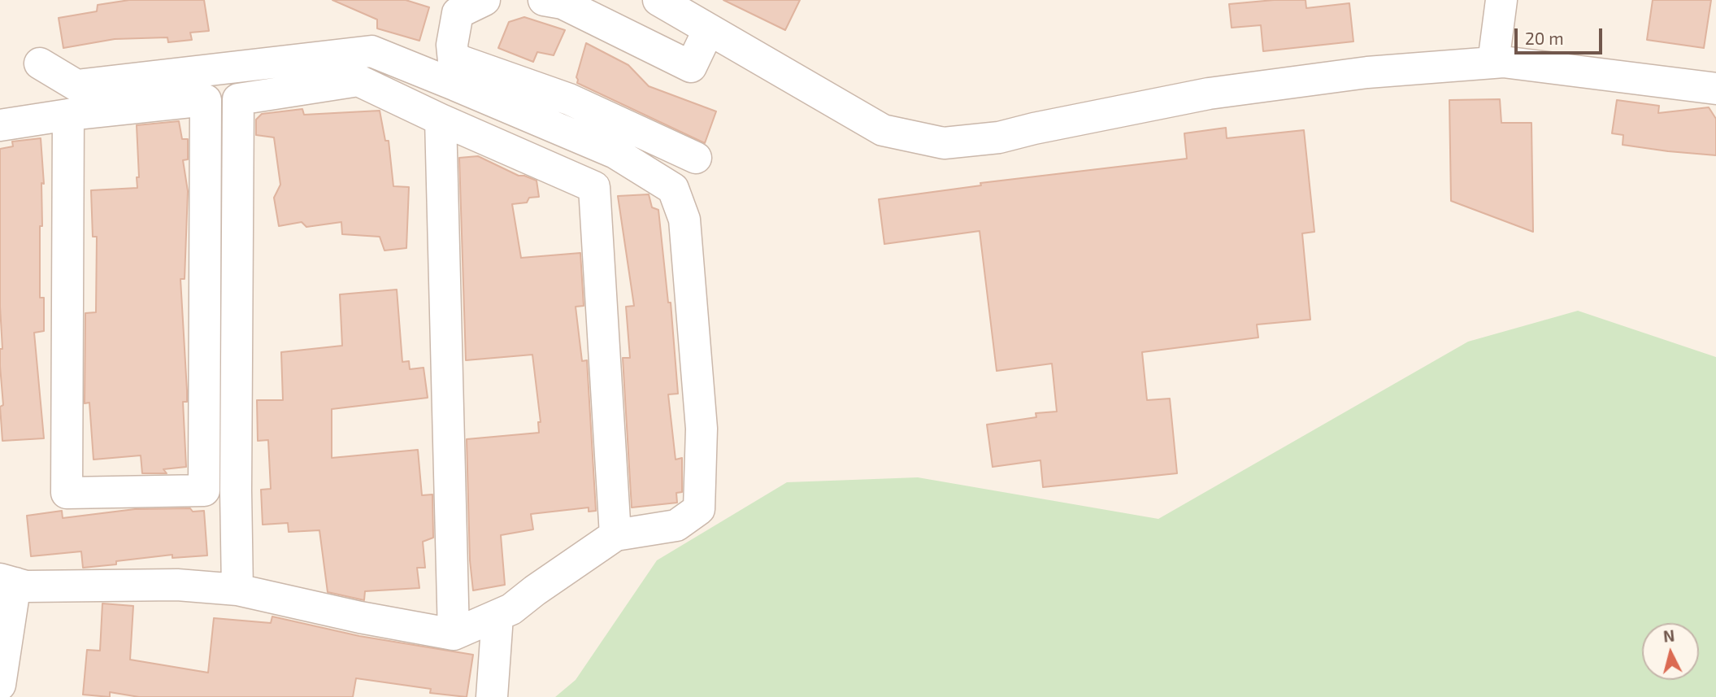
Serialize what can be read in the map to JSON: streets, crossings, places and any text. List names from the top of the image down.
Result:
{
  "scale_bar": "20 m",
  "north": "top"
}
